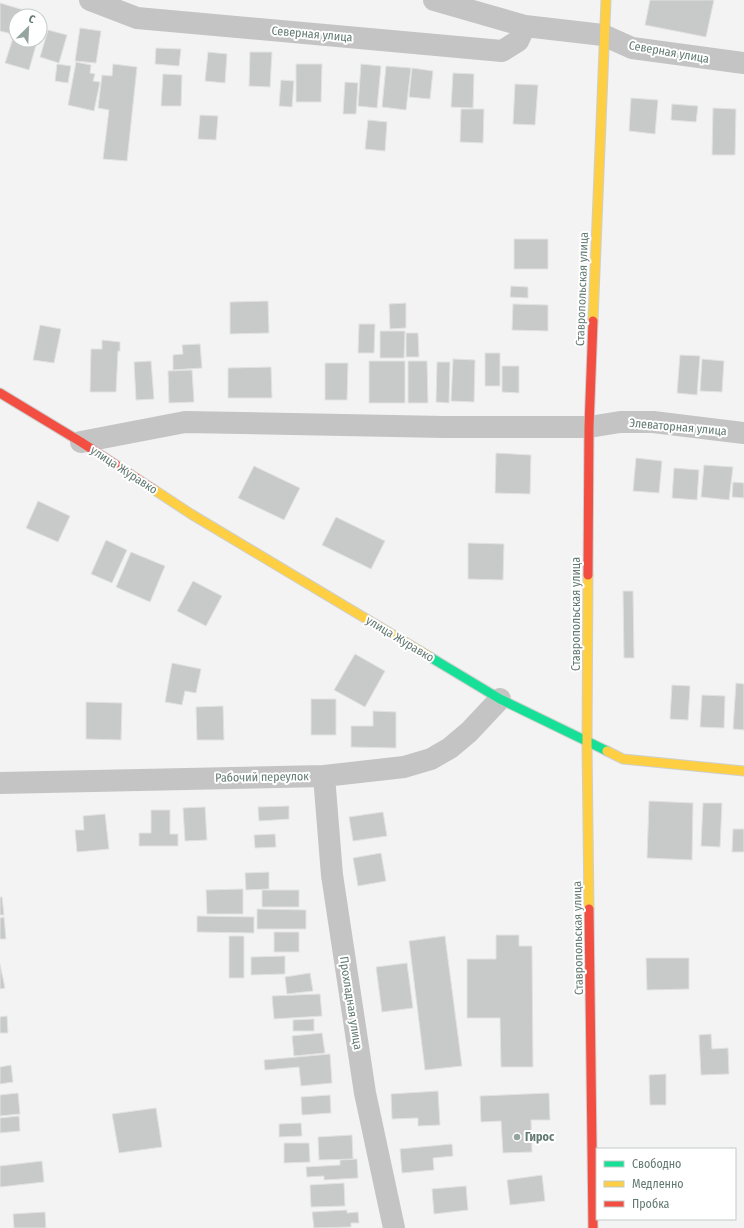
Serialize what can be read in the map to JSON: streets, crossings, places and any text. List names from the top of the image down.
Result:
{
  "streets": {
    "street": [
      "Северная улица",
      "Ставропольская улица",
      "Элеваторная улица",
      "улица Журавко",
      "Рабочий переулок",
      "Прохладная улица"
    ]
  },
  "crossings": [
    ["Северная улица", "Ставропольская улица"],
    ["Ставропольская улица", "Элеваторная улица"],
    ["Ставропольская улица", "улица Журавко"],
    ["Элеваторная улица", "улица Журавко"],
    ["улица Журавко", "Рабочий переулок"],
    ["Рабочий переулок", "Прохладная улица"]
  ],
  "places": ["Гирос"],
  "legend": ["Свободно", "Медленно", "Пробка"],
  "north": "top right"
}
